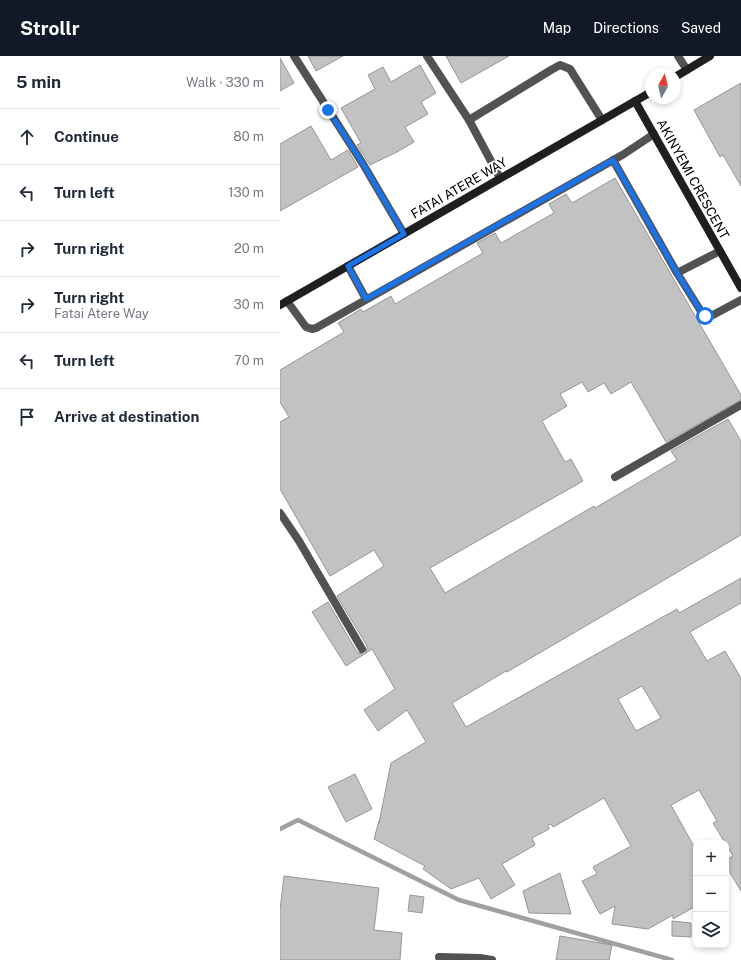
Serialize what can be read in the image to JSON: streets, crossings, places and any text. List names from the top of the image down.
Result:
{
  "streets": {
    "street": ["AKINYEMI CRESCENT", "FATAI ATERE WAY"]
  },
  "crossings": [
    ["AKINYEMI CRESCENT", "FATAI ATERE WAY"]
  ],
  "north": "top",
  "page": {
    "header": "Strollr",
    "nav": ["Map", "Directions", "Saved"],
    "heading": ["5 min", "Walk · 330 m"],
    "list": [
      ["Continue", "80 m"],
      ["Turn left", "130 m"],
      ["Turn right", "20 m"],
      ["Turn right", "Fatai Atere Way", "30 m"],
      ["Turn left", "70 m"],
      "Arrive at destination"
    ],
    "map_buttons": ["+", "−"]
  }
}
